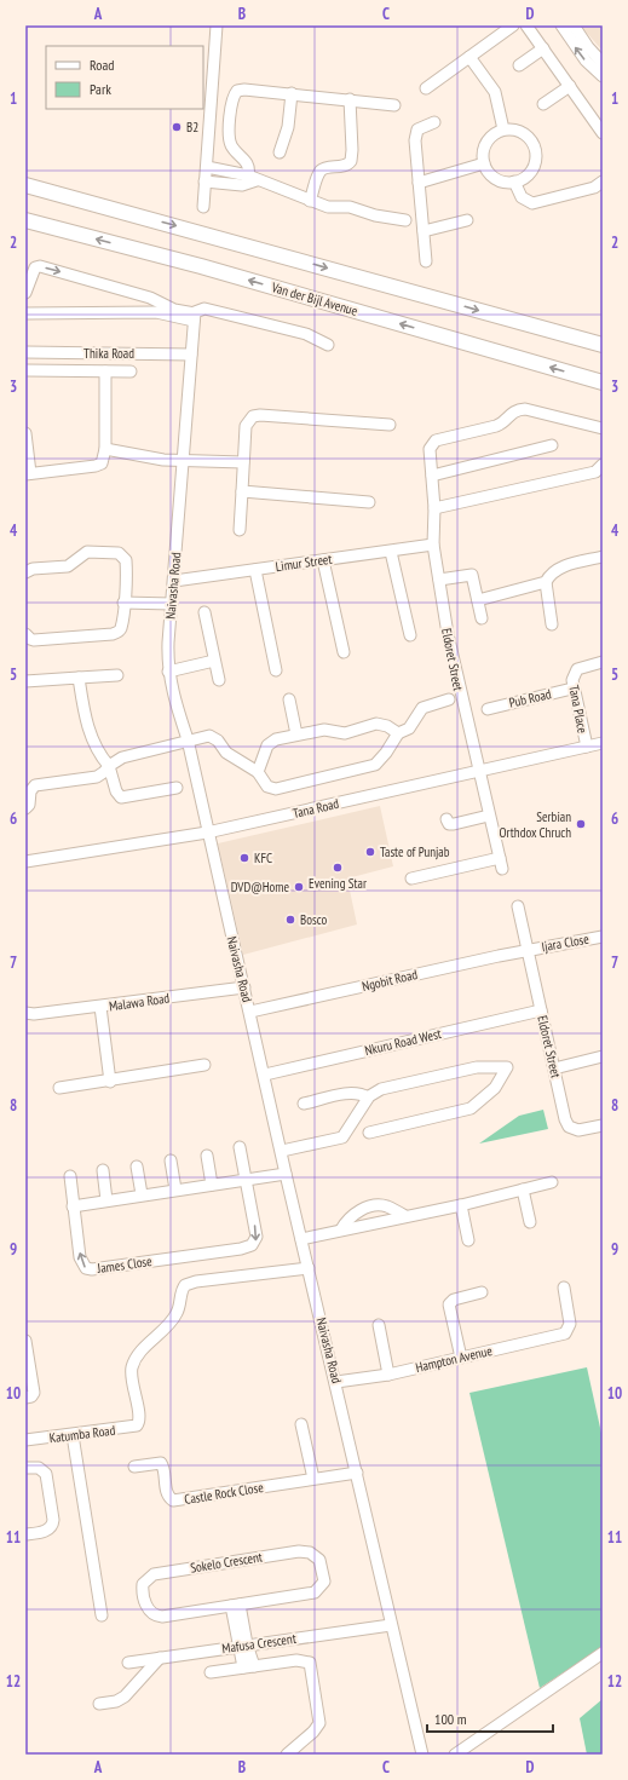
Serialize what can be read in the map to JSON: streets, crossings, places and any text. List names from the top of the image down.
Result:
{
  "streets": {
    "main road": ["Van der Bijl Avenue"],
    "street": [
      "Thika Road",
      "Limur Street",
      "Naivasha Road",
      "Eldoret Street",
      "Pub Road",
      "Tana Place",
      "Tana Road",
      "Ijara Close",
      "Ngobit Road",
      "Malawa Road",
      "Nkuru Road West",
      "James Close",
      "Hampton Avenue",
      "Katumba Road",
      "Castle Rock Close",
      "Sokelo Crescent",
      "Mafusa Crescent"
    ]
  },
  "crossings": [
    ["Thika Road", "Naivasha Road"],
    ["Limur Street", "Naivasha Road"],
    ["Limur Street", "Eldoret Street"],
    ["Naivasha Road", "Tana Road"],
    ["Naivasha Road", "Ngobit Road"],
    ["Naivasha Road", "Malawa Road"],
    ["Naivasha Road", "Nkuru Road West"],
    ["Naivasha Road", "Hampton Avenue"],
    ["Naivasha Road", "Katumba Road"],
    ["Naivasha Road", "Castle Rock Close"],
    ["Naivasha Road", "Mafusa Crescent"],
    ["Eldoret Street", "Tana Road"],
    ["Eldoret Street", "Ijara Close"],
    ["Eldoret Street", "Ngobit Road"],
    ["Eldoret Street", "Nkuru Road West"],
    ["Pub Road", "Tana Place"],
    ["Tana Place", "Tana Road"],
    ["Ijara Close", "Ngobit Road"]
  ],
  "places": [
    "B2",
    "Serbian Orthdox Chruch",
    "Taste of Punjab",
    "KFC",
    "Evening Star",
    "DVD@Home",
    "Bosco"
  ],
  "legend": ["Road", "Park"],
  "scale_bar": "100 m",
  "grid": {
    "columns": [
      "A",
      "B",
      "C",
      "D"
    ],
    "rows": [
      "1",
      "2",
      "3",
      "4",
      "5",
      "6",
      "7",
      "8",
      "9",
      "10",
      "11",
      "12"
    ]
  }
}
